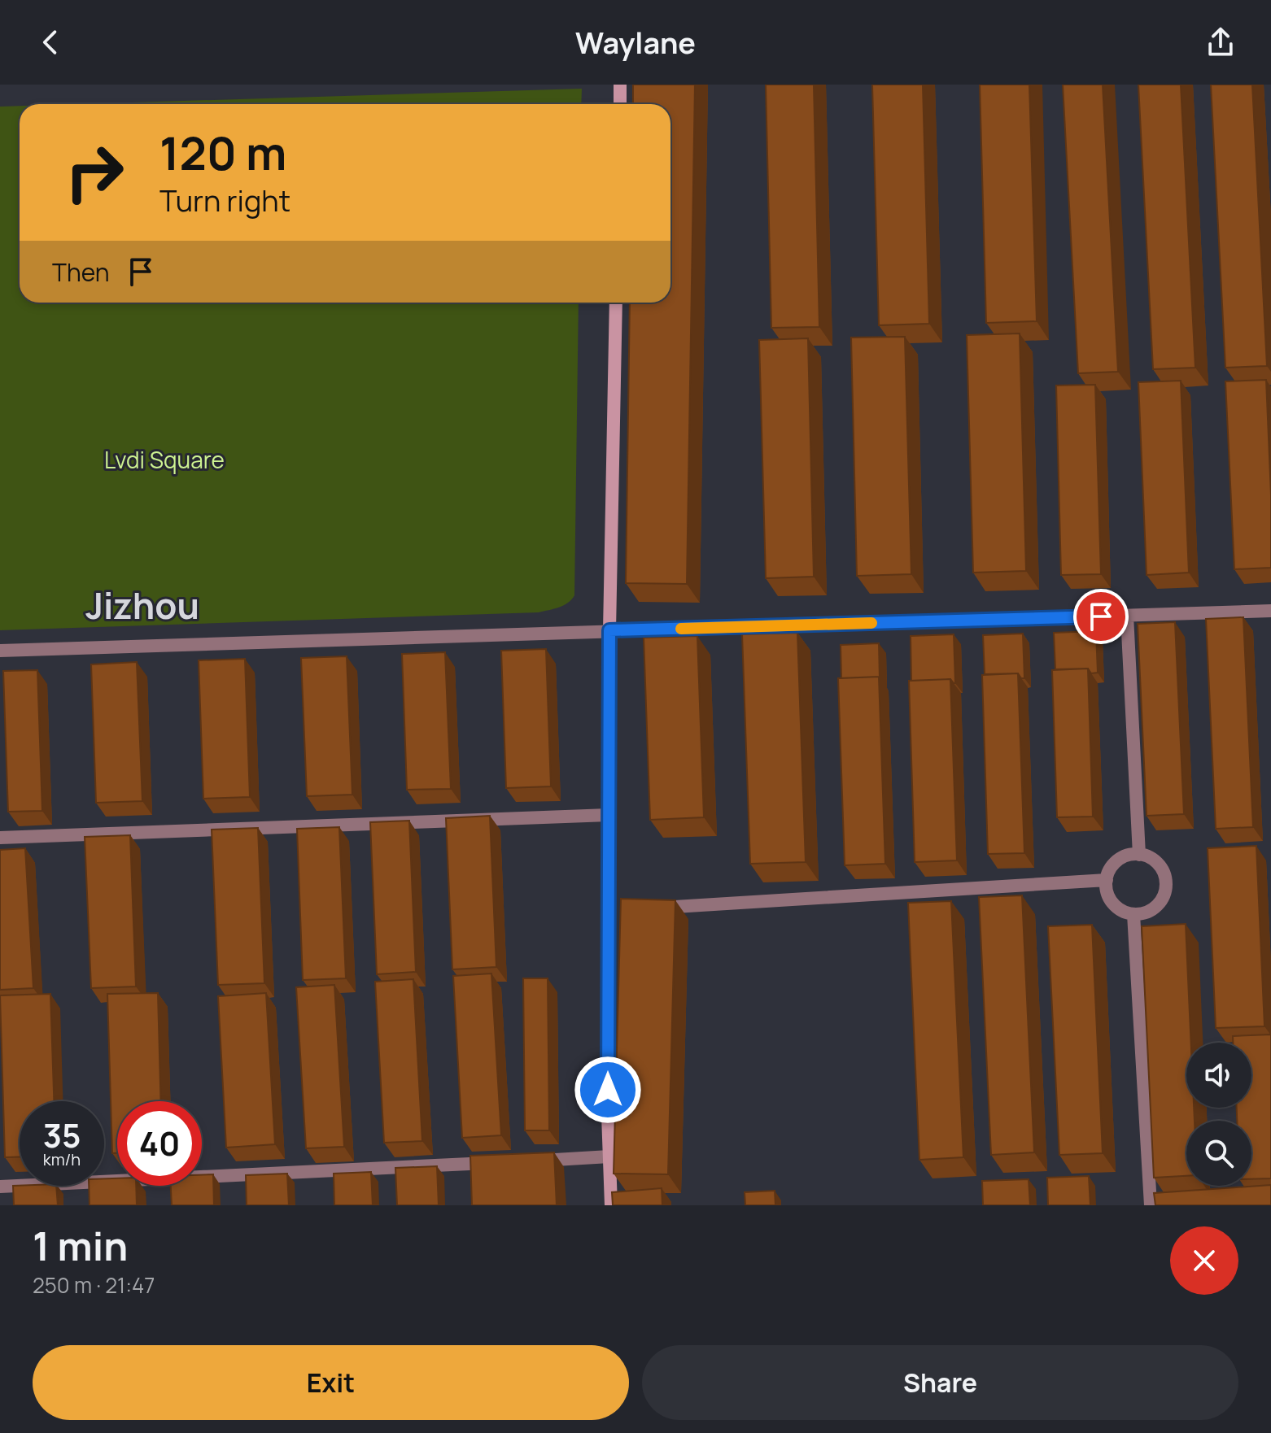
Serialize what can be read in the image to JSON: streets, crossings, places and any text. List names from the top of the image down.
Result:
{
  "districts": ["Jizhou"],
  "parks": ["Lvdi Square"],
  "page": {
    "header": "Waylane",
    "turn": ["120 m", "Turn right"],
    "then": "Then",
    "speed": "35 km/h",
    "limit": "40",
    "heading": ["1 min", "250 m · 21:47"],
    "buttons": ["Exit", "Share"]
  }
}
